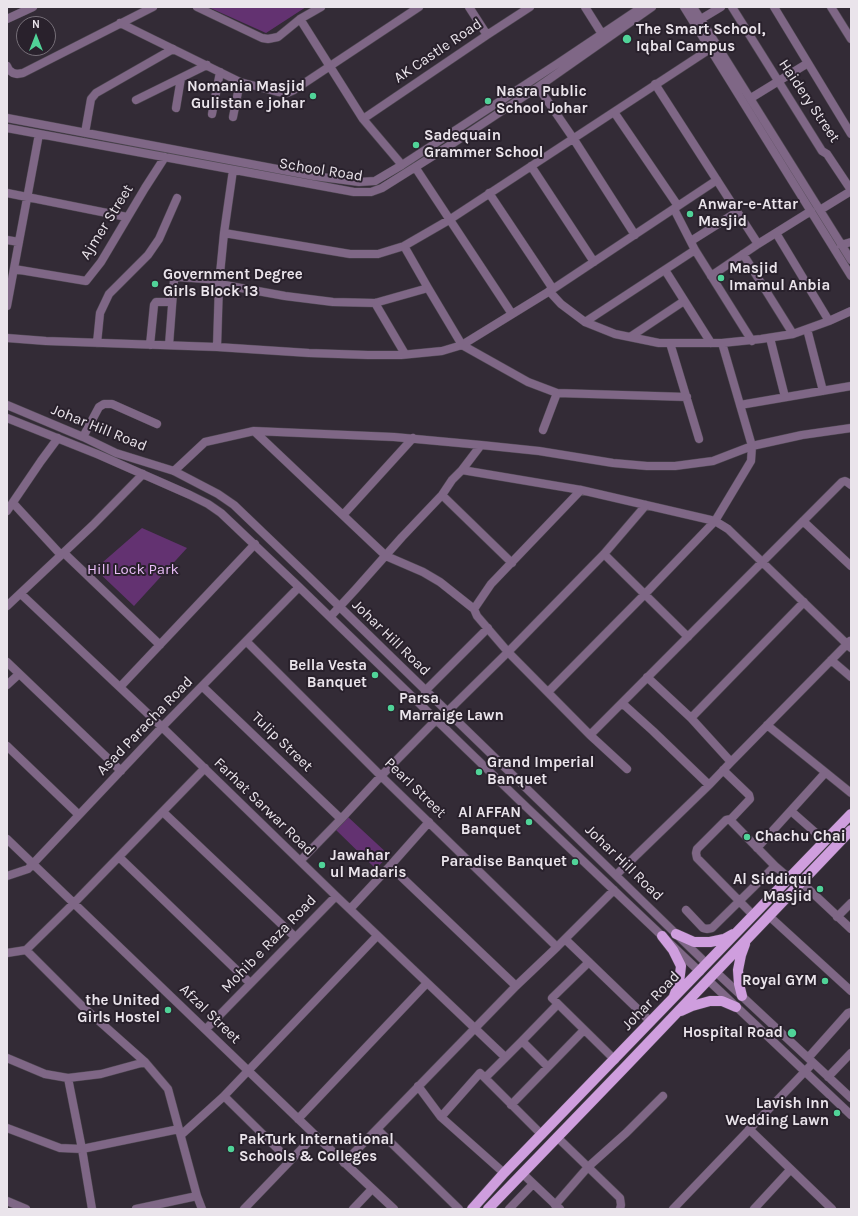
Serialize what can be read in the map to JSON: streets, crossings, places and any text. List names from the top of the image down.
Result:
{
  "streets": {
    "main road": ["Johar Road"],
    "street": [
      "AK Castle Road",
      "Haidery Street",
      "School Road",
      "Ajmer Street",
      "Johar Hill Road",
      "Asad Paracha Road",
      "Tulip Street",
      "Pearl Street",
      "Farhat Sarwar Road",
      "Mohib e Raza Road",
      "Afzal Street"
    ]
  },
  "crossings": [
    ["School Road", "Ajmer Street"],
    ["Johar Hill Road", "Asad Paracha Road"],
    ["Johar Hill Road", "Johar Road"],
    ["Asad Paracha Road", "Tulip Street"],
    ["Asad Paracha Road", "Pearl Street"],
    ["Asad Paracha Road", "Farhat Sarwar Road"],
    ["Asad Paracha Road", "Afzal Street"],
    ["Farhat Sarwar Road", "Mohib e Raza Road"],
    ["Mohib e Raza Road", "Afzal Street"]
  ],
  "parks": ["Hill Lock Park"],
  "places": [
    "The Smart School, Iqbal Campus",
    "Nomania Masjid Gulistan e johar",
    "Nasra Public School Johar",
    "Sadequain Grammer School",
    "Anwar-e-Attar Masjid",
    "Masjid Imamul Anbia",
    "Government Degree Girls Block 13",
    "Bella Vesta Banquet",
    "Parsa Marraige Lawn",
    "Grand Imperial Banquet",
    "Al AFFAN Banquet",
    "Chachu Chai",
    "Paradise Banquet",
    "Jawahar ul Madaris",
    "Al Siddiqui Masjid",
    "Royal GYM",
    "the United Girls Hostel",
    "Hospital Road",
    "Lavish Inn Wedding Lawn",
    "PakTurk International Schools & Colleges"
  ],
  "north": "top"
}
